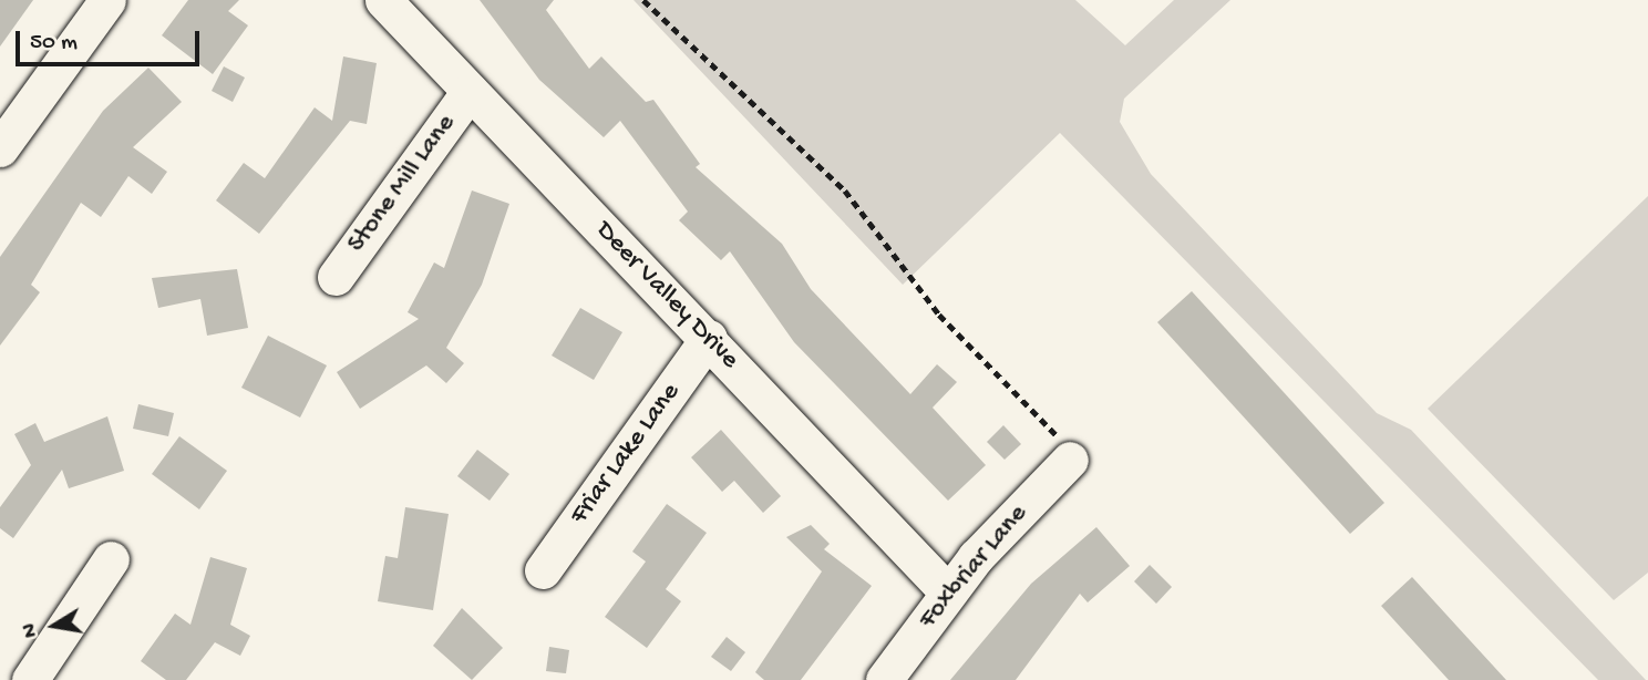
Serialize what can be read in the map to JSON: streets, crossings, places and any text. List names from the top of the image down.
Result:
{
  "streets": {
    "street": [
      "Stone Mill Lane",
      "Deer Valley Drive",
      "Friar Lake Lane",
      "Foxbriar Lane"
    ]
  },
  "crossings": [
    ["Stone Mill Lane", "Deer Valley Drive"],
    ["Deer Valley Drive", "Friar Lake Lane"],
    ["Deer Valley Drive", "Foxbriar Lane"]
  ],
  "scale_bar": "50 m",
  "north": "left"
}
